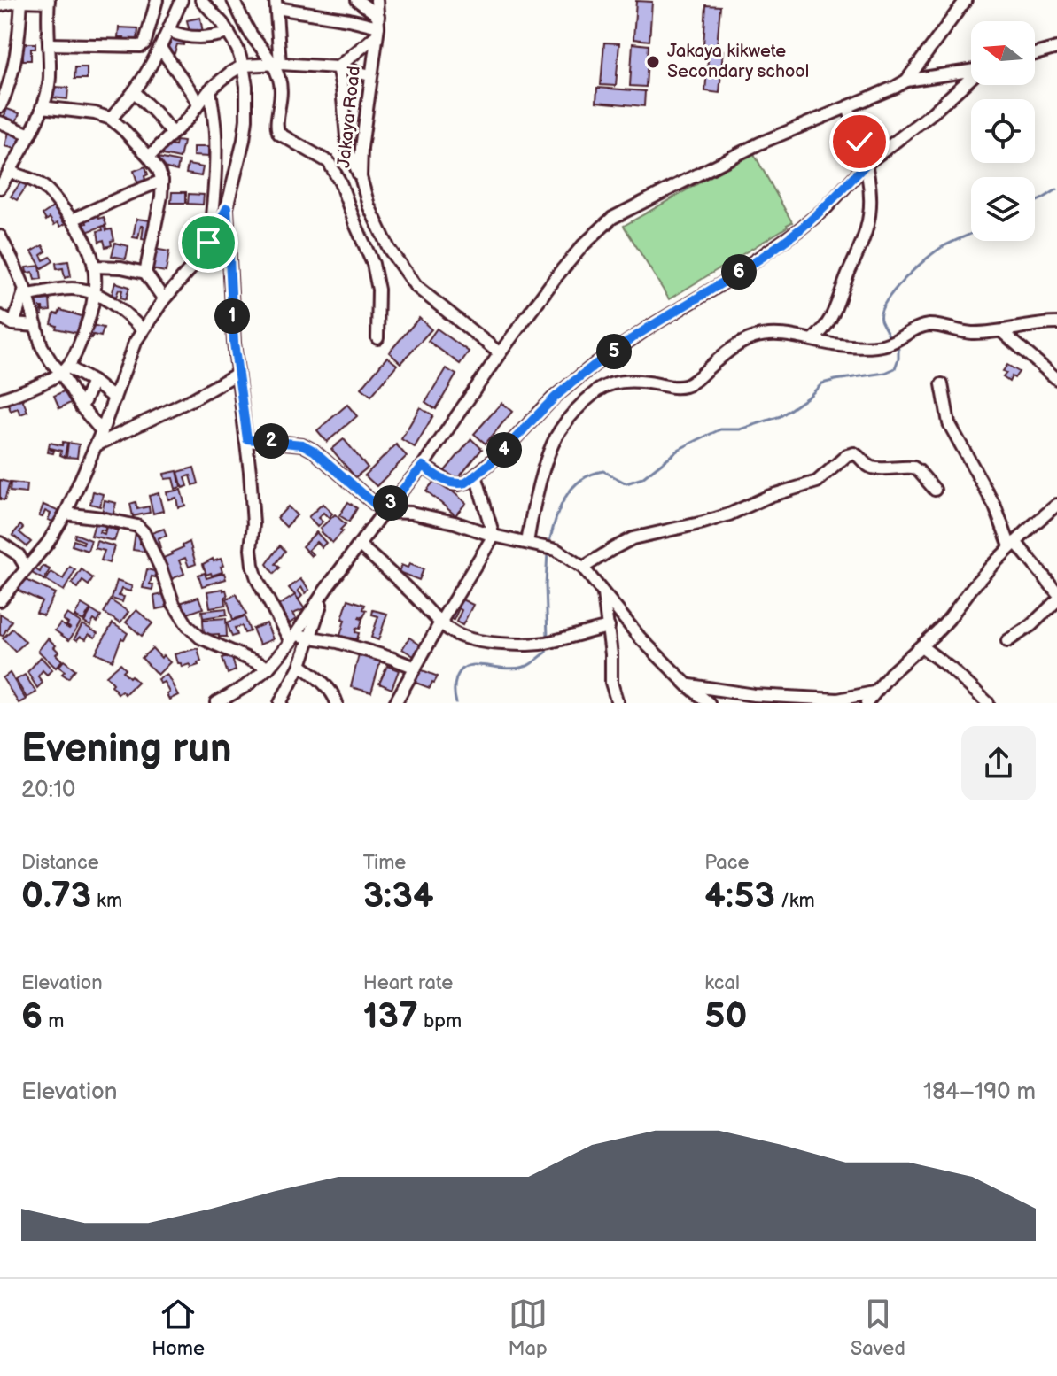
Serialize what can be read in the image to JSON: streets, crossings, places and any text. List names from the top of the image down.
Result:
{
  "streets": {
    "street": ["Jakaya Road"]
  },
  "places": ["Jakaya kikwete Secondary school"],
  "north": "left",
  "page": {
    "pins": [
      "6",
      "1",
      "5",
      "2",
      "4",
      "3"
    ],
    "heading": ["Evening run", "20:10"],
    "stats": [
      ["Distance", "0.73 km"],
      ["Time", "3:34"],
      ["Pace", "4:53 /km"],
      ["Elevation", "6 m"],
      ["Heart rate", "137 bpm"],
      ["kcal", "50"]
    ],
    "chart": ["Elevation", "184–190 m"],
    "tabs": ["Home", "Map", "Saved"]
  }
}
